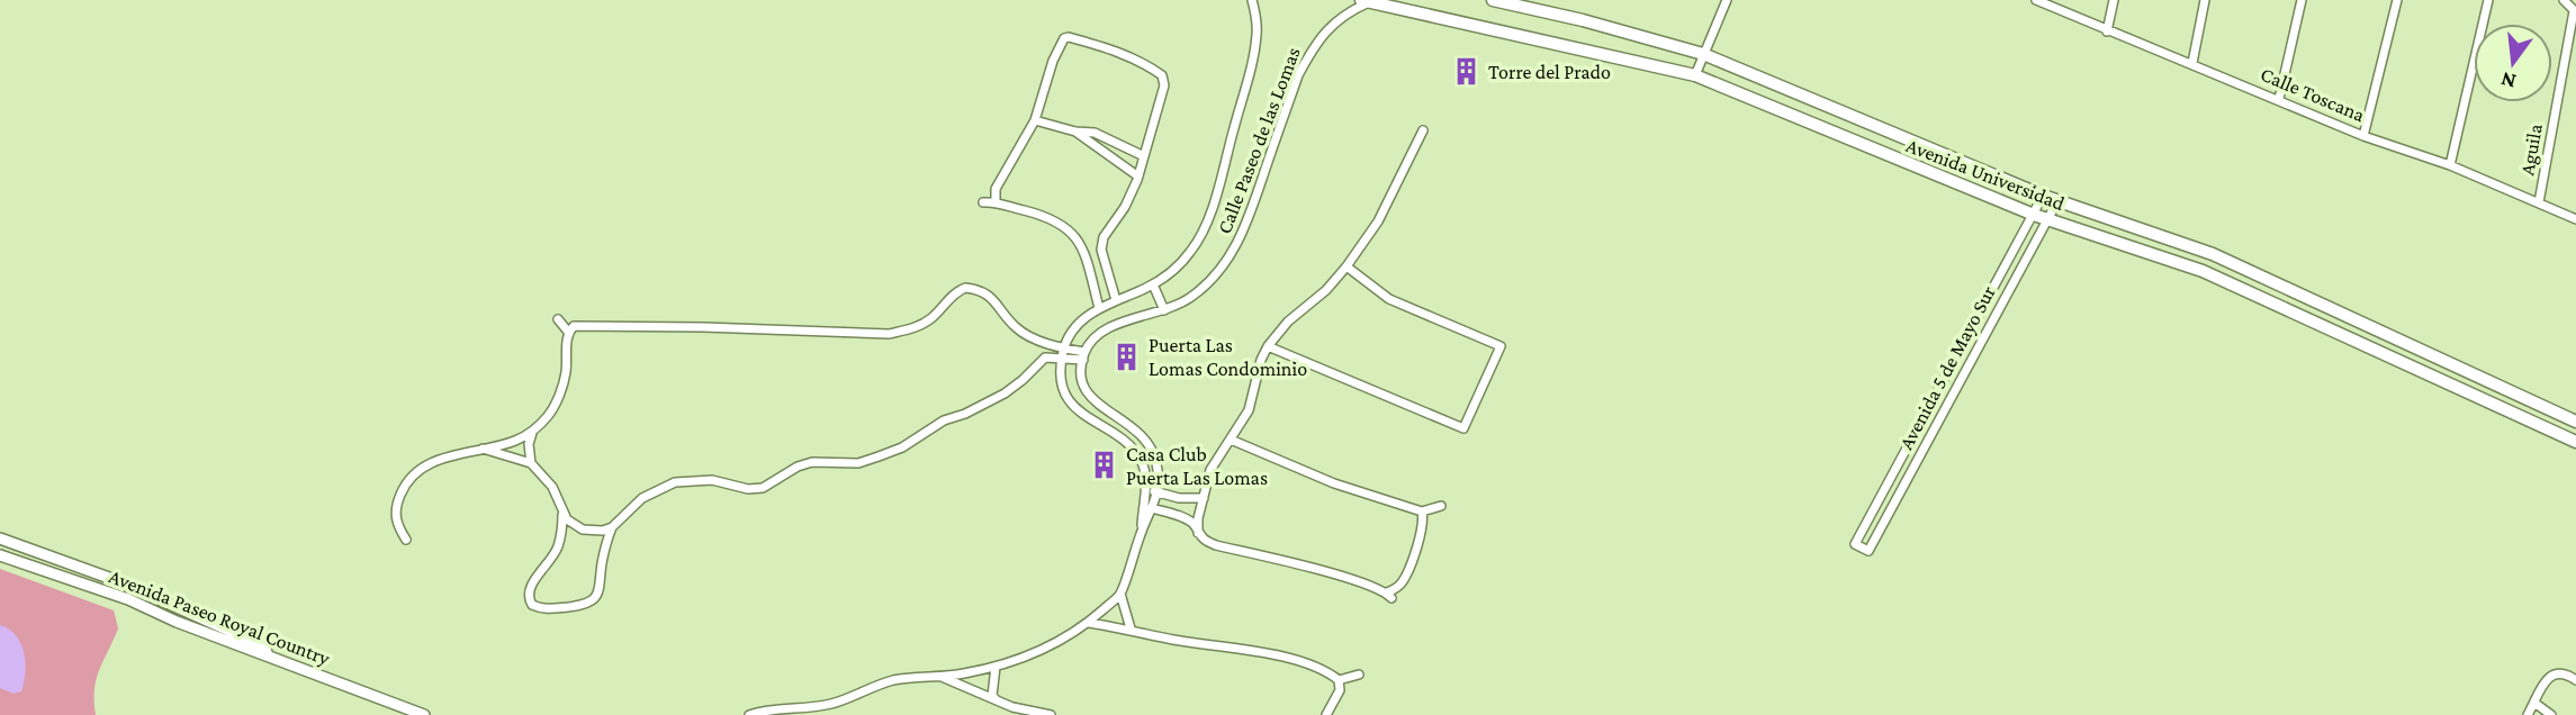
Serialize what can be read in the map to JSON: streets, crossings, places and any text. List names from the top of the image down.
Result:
{
  "streets": {
    "main road": ["Avenida Universidad"],
    "street": [
      "Calle Toscana",
      "Calle Paseo de las Lomas",
      "Aguila",
      "Avenida 5 de Mayo Sur",
      "Avenida Paseo Royal Country"
    ]
  },
  "crossings": [
    ["Calle Toscana", "Aguila"],
    ["Calle Paseo de las Lomas", "Avenida Universidad"],
    ["Avenida Universidad", "Avenida 5 de Mayo Sur"]
  ],
  "places": {
    "building": ["Torre del Prado", "Puerta Las Lomas Condominio", "Casa Club Puerta Las Lomas"]
  },
  "north": "bottom"
}
